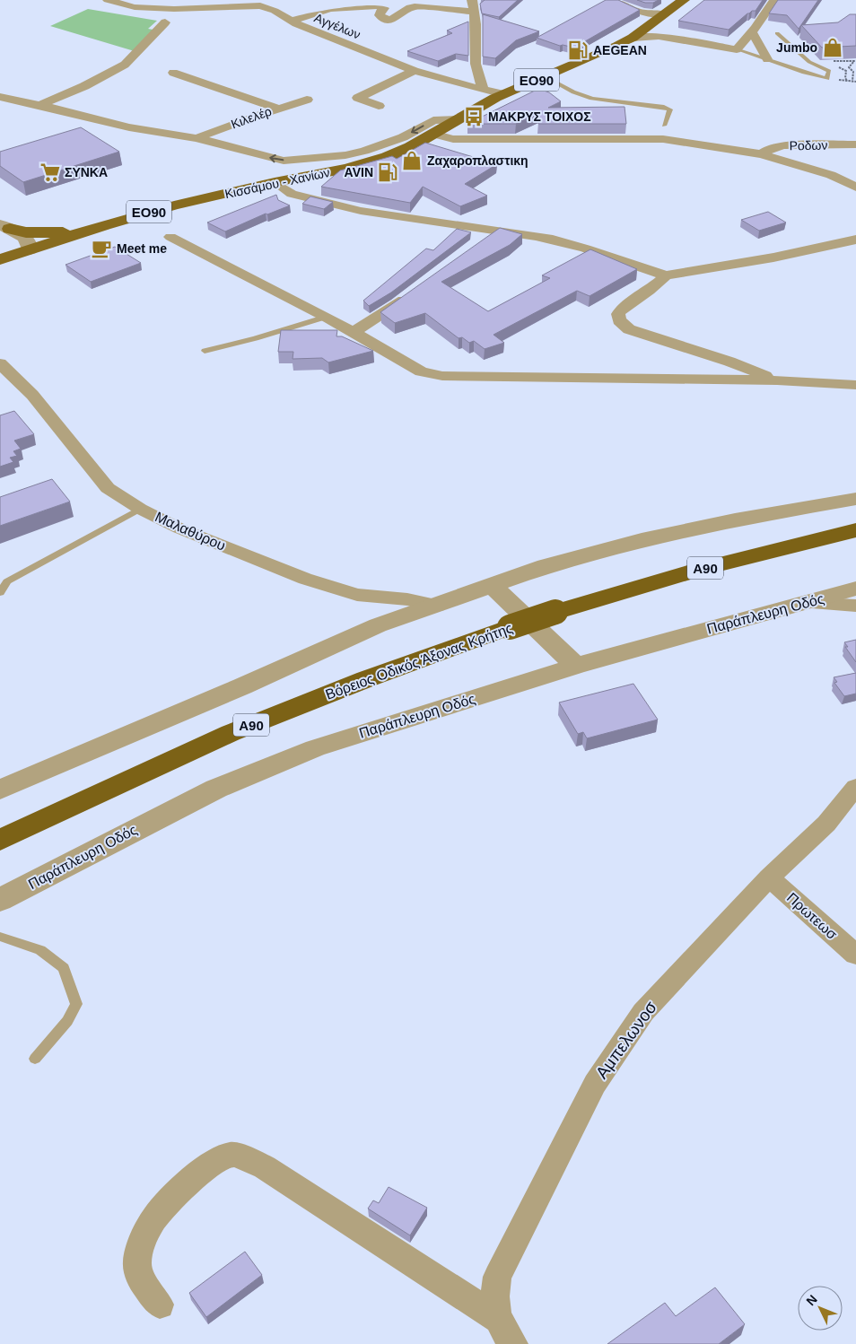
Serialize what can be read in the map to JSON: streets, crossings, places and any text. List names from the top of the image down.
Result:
{
  "streets": {
    "highway": ["Α90", "Βόρειος Οδικός Άξονας Κρήτης"],
    "main road": ["ΕΟ90", "Κισσάμου - Χανίων"],
    "street": [
      "Αγγέλων",
      "Κιλελέρ",
      "Ροδων",
      "Μαλαθύρου",
      "Παράπλευρη Οδός",
      "Πρωτεωσ",
      "Αμπελωνοσ"
    ]
  },
  "crossings": [
    ["Αγγέλων", "Κισσάμου - Χανίων"],
    ["Πρωτεωσ", "Αμπελωνοσ"]
  ],
  "places": {
    "shop": ["Jumbo", "Ζαχαροπλαστικη"],
    "fuel station": ["AEGEAN", "AVIN"],
    "bus stop": ["ΜΑΚΡΥΣ ΤΟΙΧΟΣ"],
    "supermarket": ["ΣΥΝΚΑ"],
    "cafe": ["Meet me"]
  },
  "north": "top left"
}
